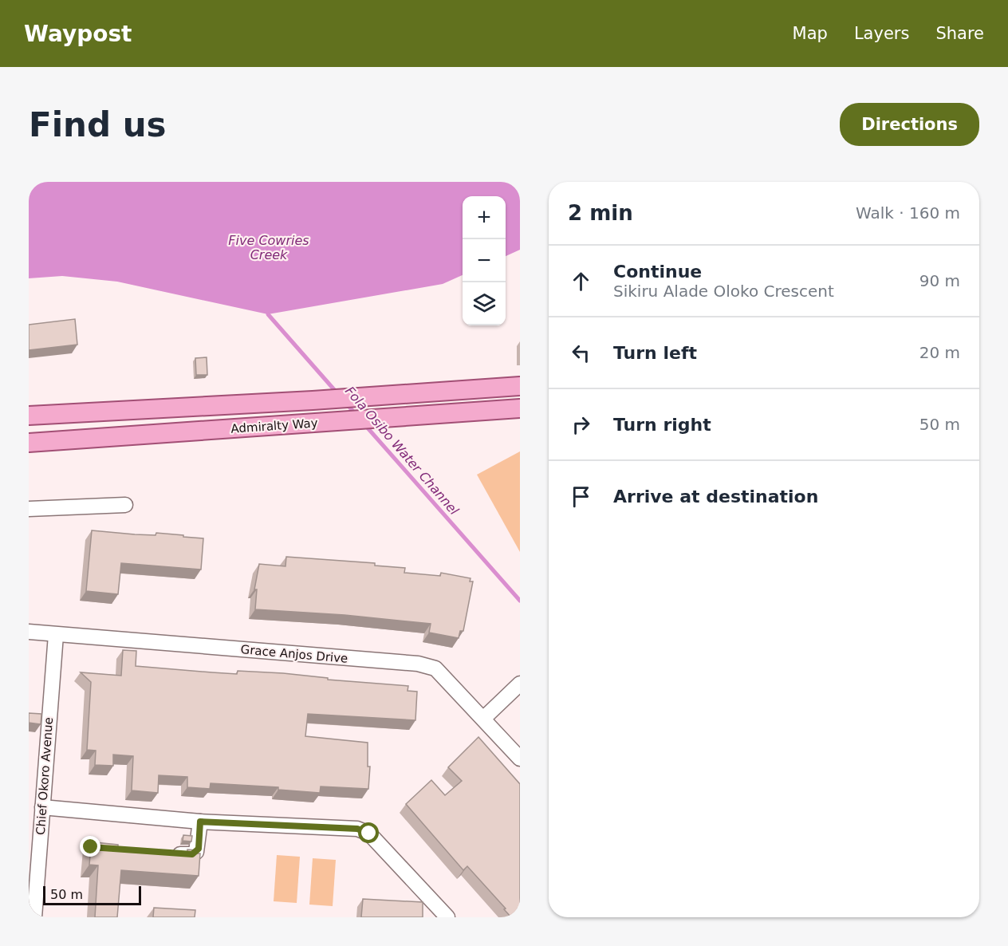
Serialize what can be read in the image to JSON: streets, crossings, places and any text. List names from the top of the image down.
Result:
{
  "streets": {
    "main road": ["Admiralty Way"],
    "street": ["Grace Anjos Drive", "Chief Okoro Avenue"]
  },
  "crossings": [
    ["Grace Anjos Drive", "Chief Okoro Avenue"]
  ],
  "water": ["Five Cowries Creek", "Fola Osibo Water Channel"],
  "scale_bar": "50 m",
  "page": {
    "header": "Waypost",
    "nav": ["Map", "Layers", "Share"],
    "buttons": "Directions",
    "title": "Find us",
    "heading": ["2 min", "Walk · 160 m"],
    "map_buttons": ["+", "−"],
    "list": [
      ["Continue", "Sikiru Alade Oloko Crescent", "90 m"],
      ["Turn left", "20 m"],
      ["Turn right", "50 m"],
      "Arrive at destination"
    ],
    "scale": "50 m"
  }
}
